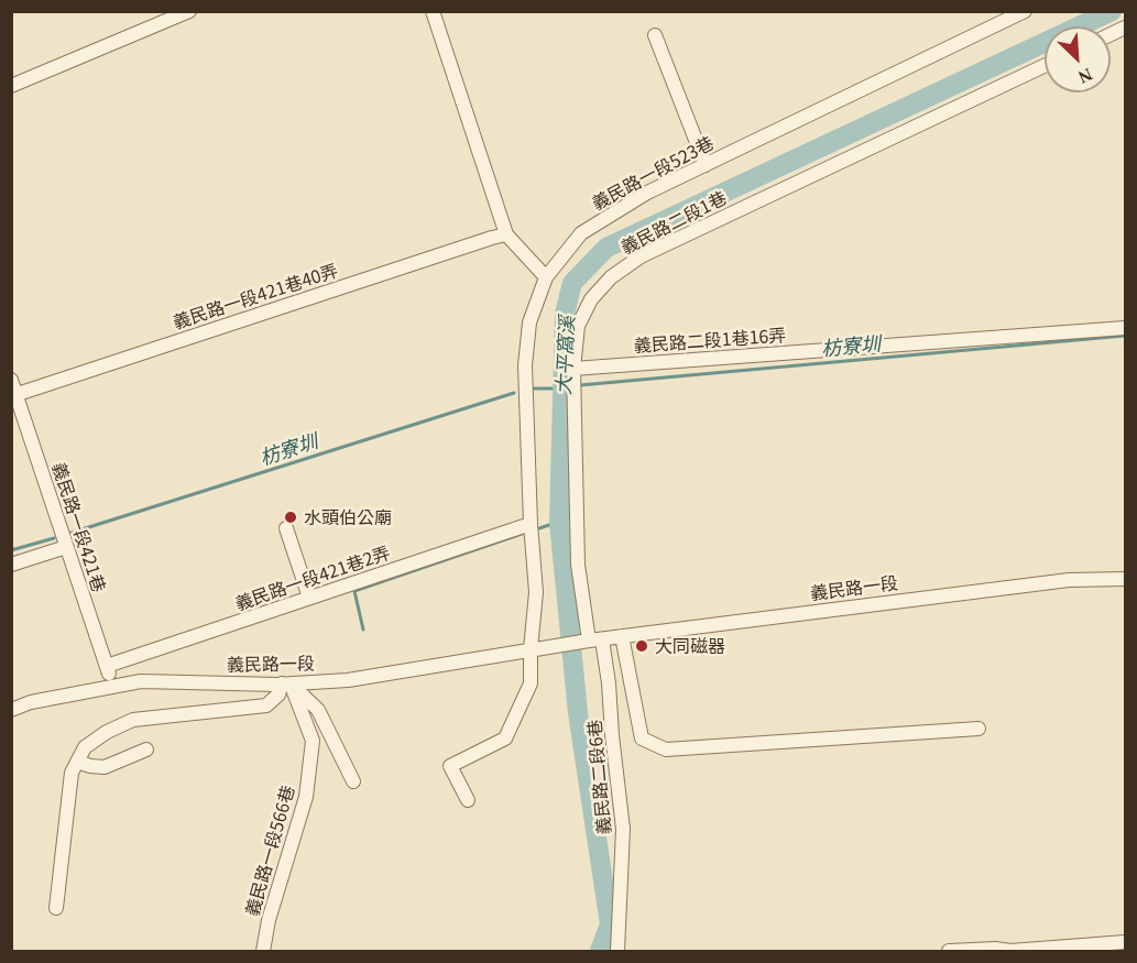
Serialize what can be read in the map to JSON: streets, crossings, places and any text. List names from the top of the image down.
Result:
{
  "streets": {
    "street": [
      "義民路一段523巷",
      "義民路二段1巷",
      "義民路一段421巷40弄",
      "義民路二段1巷16弄",
      "義民路一段421巷",
      "義民路一段421巷2弄",
      "義民路一段",
      "義民路二段6巷",
      "義民路一段566巷"
    ]
  },
  "crossings": [
    ["義民路一段523巷", "義民路一段421巷2弄"],
    ["義民路一段523巷", "義民路一段"],
    ["義民路二段1巷", "義民路二段1巷16弄"],
    ["義民路二段1巷", "義民路一段"],
    ["義民路二段1巷", "義民路二段6巷"],
    ["義民路一段421巷40弄", "義民路一段421巷"],
    ["義民路一段421巷", "義民路一段421巷2弄"],
    ["義民路一段421巷", "義民路一段"],
    ["義民路一段", "義民路二段6巷"],
    ["義民路一段", "義民路一段566巷"]
  ],
  "water": ["枋寮圳", "大平窩溪"],
  "places": ["水頭伯公廟", "大同磁器"],
  "north": "bottom right"
}
